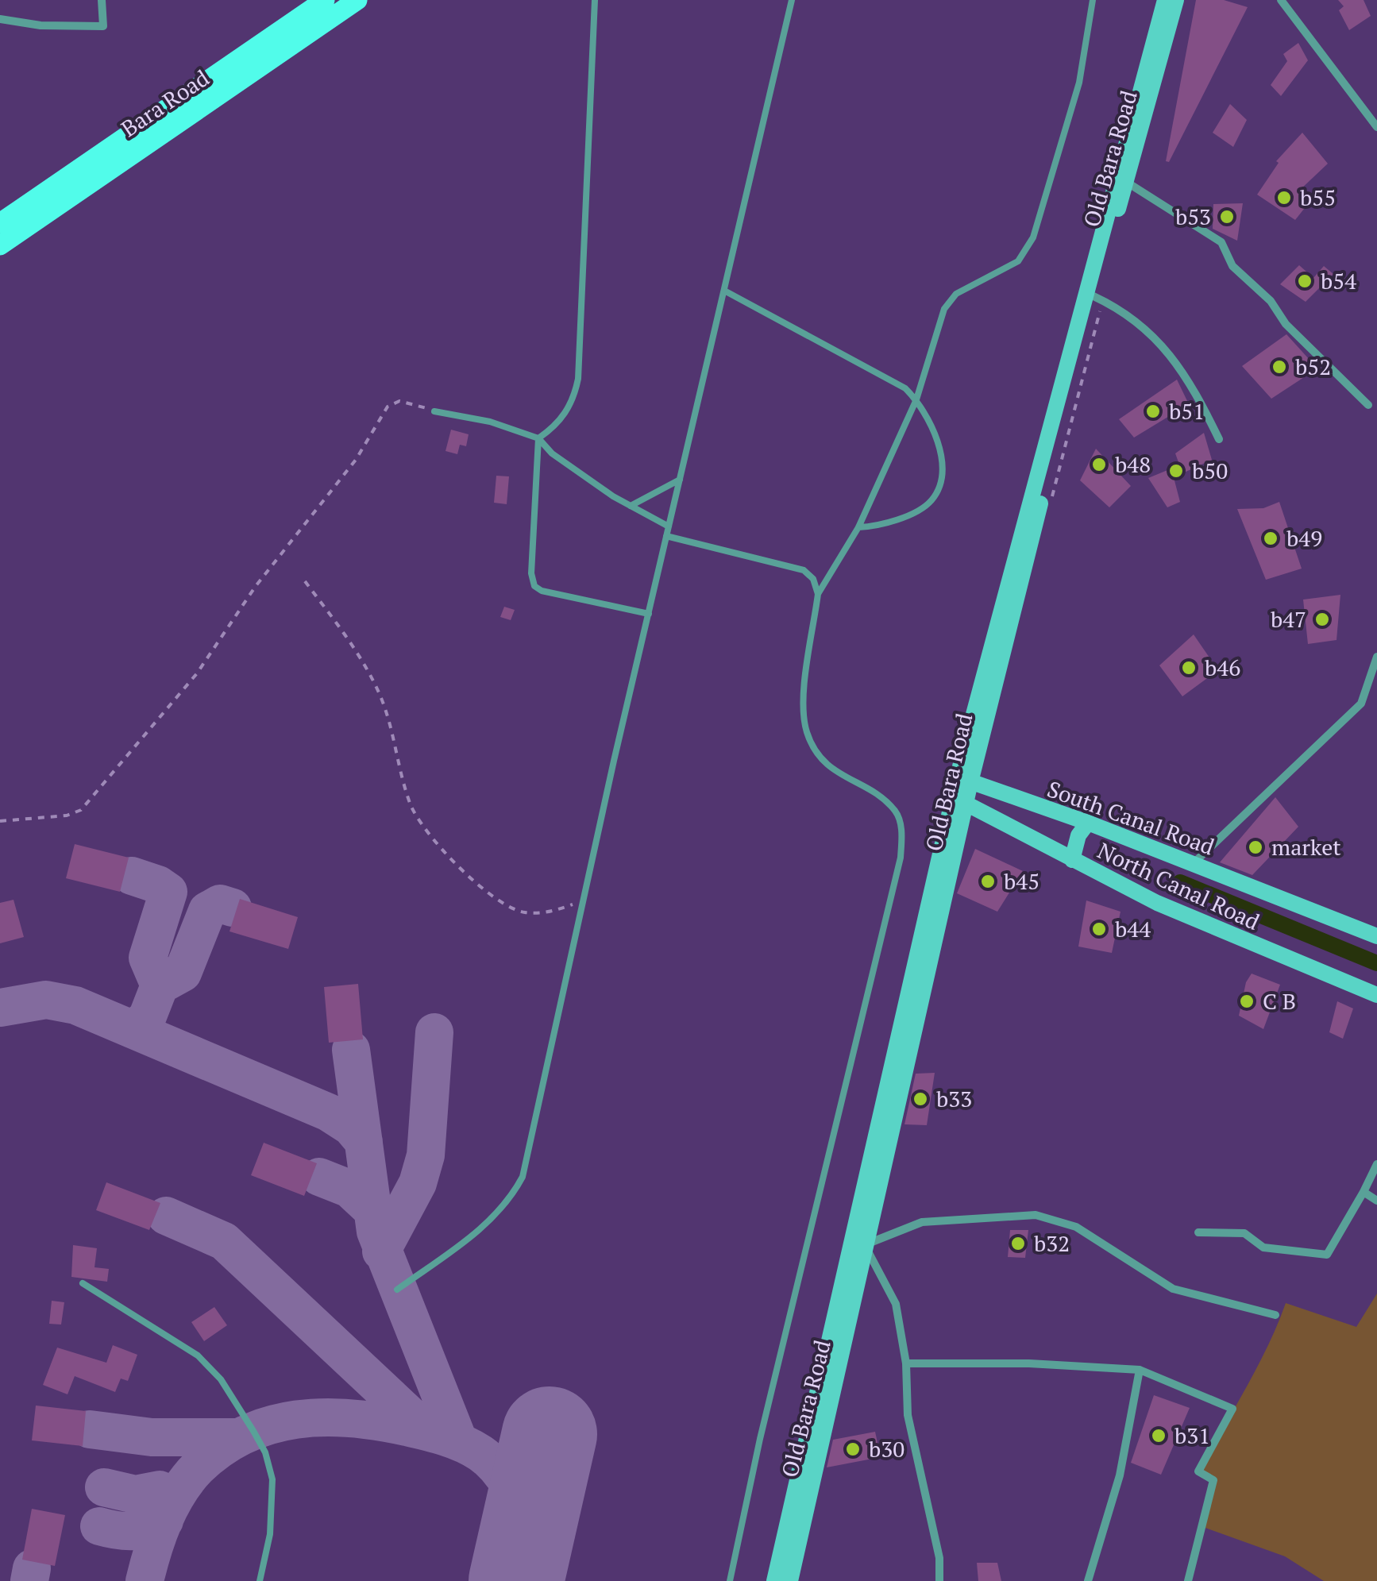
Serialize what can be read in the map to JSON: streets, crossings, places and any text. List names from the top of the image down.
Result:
{
  "streets": {
    "main road": [
      "Bara Road",
      "Old Bara Road",
      "South Canal Road",
      "North Canal Road"
    ]
  },
  "crossings": [
    ["Old Bara Road", "South Canal Road"],
    ["Old Bara Road", "North Canal Road"]
  ],
  "places": [
    "b55",
    "b53",
    "b54",
    "b52",
    "b51",
    "b48",
    "b50",
    "b49",
    "b47",
    "b46",
    "market",
    "b45",
    "b44",
    "C B",
    "b33",
    "b32",
    "b31",
    "b30"
  ]
}
